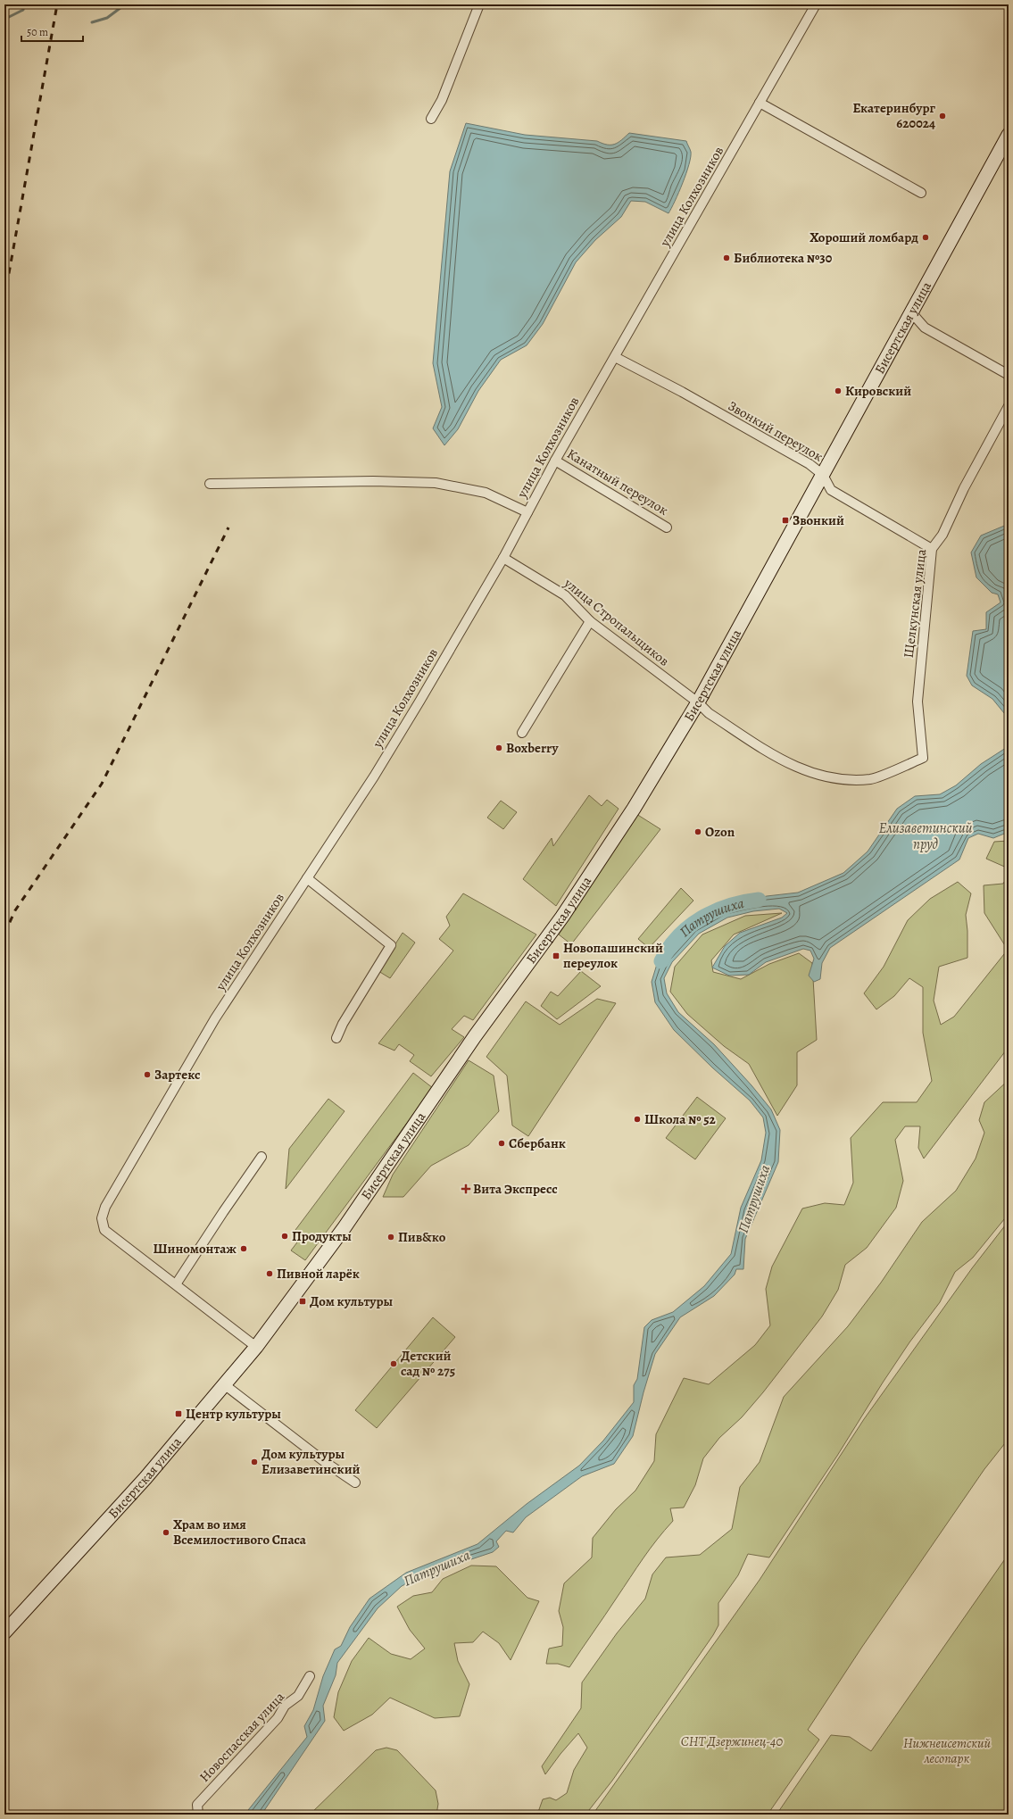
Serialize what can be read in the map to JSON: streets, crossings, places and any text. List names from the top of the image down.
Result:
{
  "streets": {
    "main road": ["Бисертская улица"],
    "street": [
      "улица Колхозников",
      "Звонкий переулок",
      "Канатный переулок",
      "Щелкунская улица",
      "улица Стропальщиков",
      "Новоспасская улица"
    ]
  },
  "crossings": [
    ["улица Колхозников", "Бисертская улица"],
    ["улица Колхозников", "Звонкий переулок"],
    ["улица Колхозников", "Канатный переулок"],
    ["улица Колхозников", "улица Стропальщиков"],
    ["Бисертская улица", "Звонкий переулок"],
    ["Бисертская улица", "улица Стропальщиков"],
    ["Звонкий переулок", "Щелкунская улица"],
    ["Щелкунская улица", "улица Стропальщиков"]
  ],
  "water": ["Елизаветинский пруд", "Патрушиха"],
  "parks": ["СНТ Дзержинец-40", "Нижнеисетский лесопарк"],
  "places": {
    "other": [
      "Екатеринбург 620024",
      "Хороший ломбард",
      "Библиотека №30",
      "Кировский",
      "Boxberry",
      "Ozon",
      "Зартекс",
      "Школа № 52",
      "Сбербанк",
      "Продукты",
      "Пив&ко",
      "Шиномонтаж",
      "Пивной ларёк",
      "Детский сад № 275",
      "Дом культуры Елизаветинский",
      "Храм во имя Всемилостивого Спаса"
    ],
    "transit": [
      "Звонкий",
      "Новопашинский переулок",
      "Дом культуры",
      "Центр культуры"
    ],
    "health": ["Вита Экспресс"]
  },
  "scale_bar": "50 m"
}
